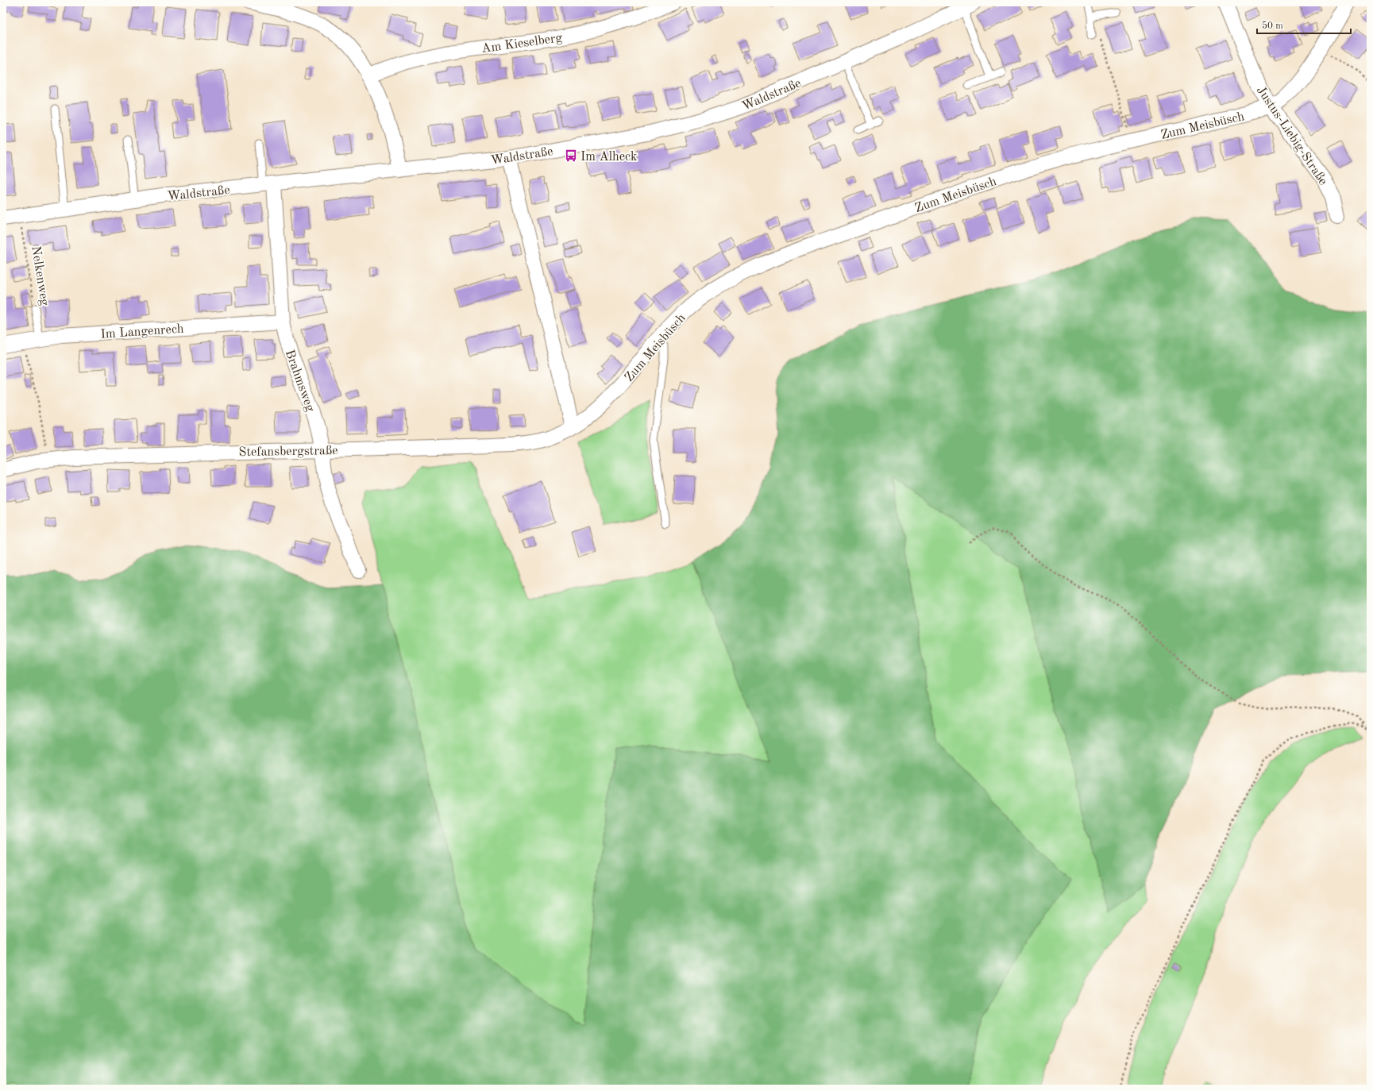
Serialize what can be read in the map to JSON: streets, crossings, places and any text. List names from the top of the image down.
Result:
{
  "streets": {
    "street": [
      "Am Kieselberg",
      "Waldstraße",
      "Zum Meisbüsch",
      "Justus-Liebig-Straße",
      "Im Langenrech",
      "Brahmsweg",
      "Stefansbergstraße"
    ],
    "lane": ["Nelkenweg"]
  },
  "crossings": [
    ["Waldstraße", "Nelkenweg"],
    ["Waldstraße", "Brahmsweg"],
    ["Zum Meisbüsch", "Justus-Liebig-Straße"],
    ["Zum Meisbüsch", "Stefansbergstraße"],
    ["Nelkenweg", "Im Langenrech"],
    ["Im Langenrech", "Brahmsweg"],
    ["Brahmsweg", "Stefansbergstraße"]
  ],
  "places": {
    "bus stop": ["Im Alheck"]
  },
  "scale_bar": "50 m"
}
